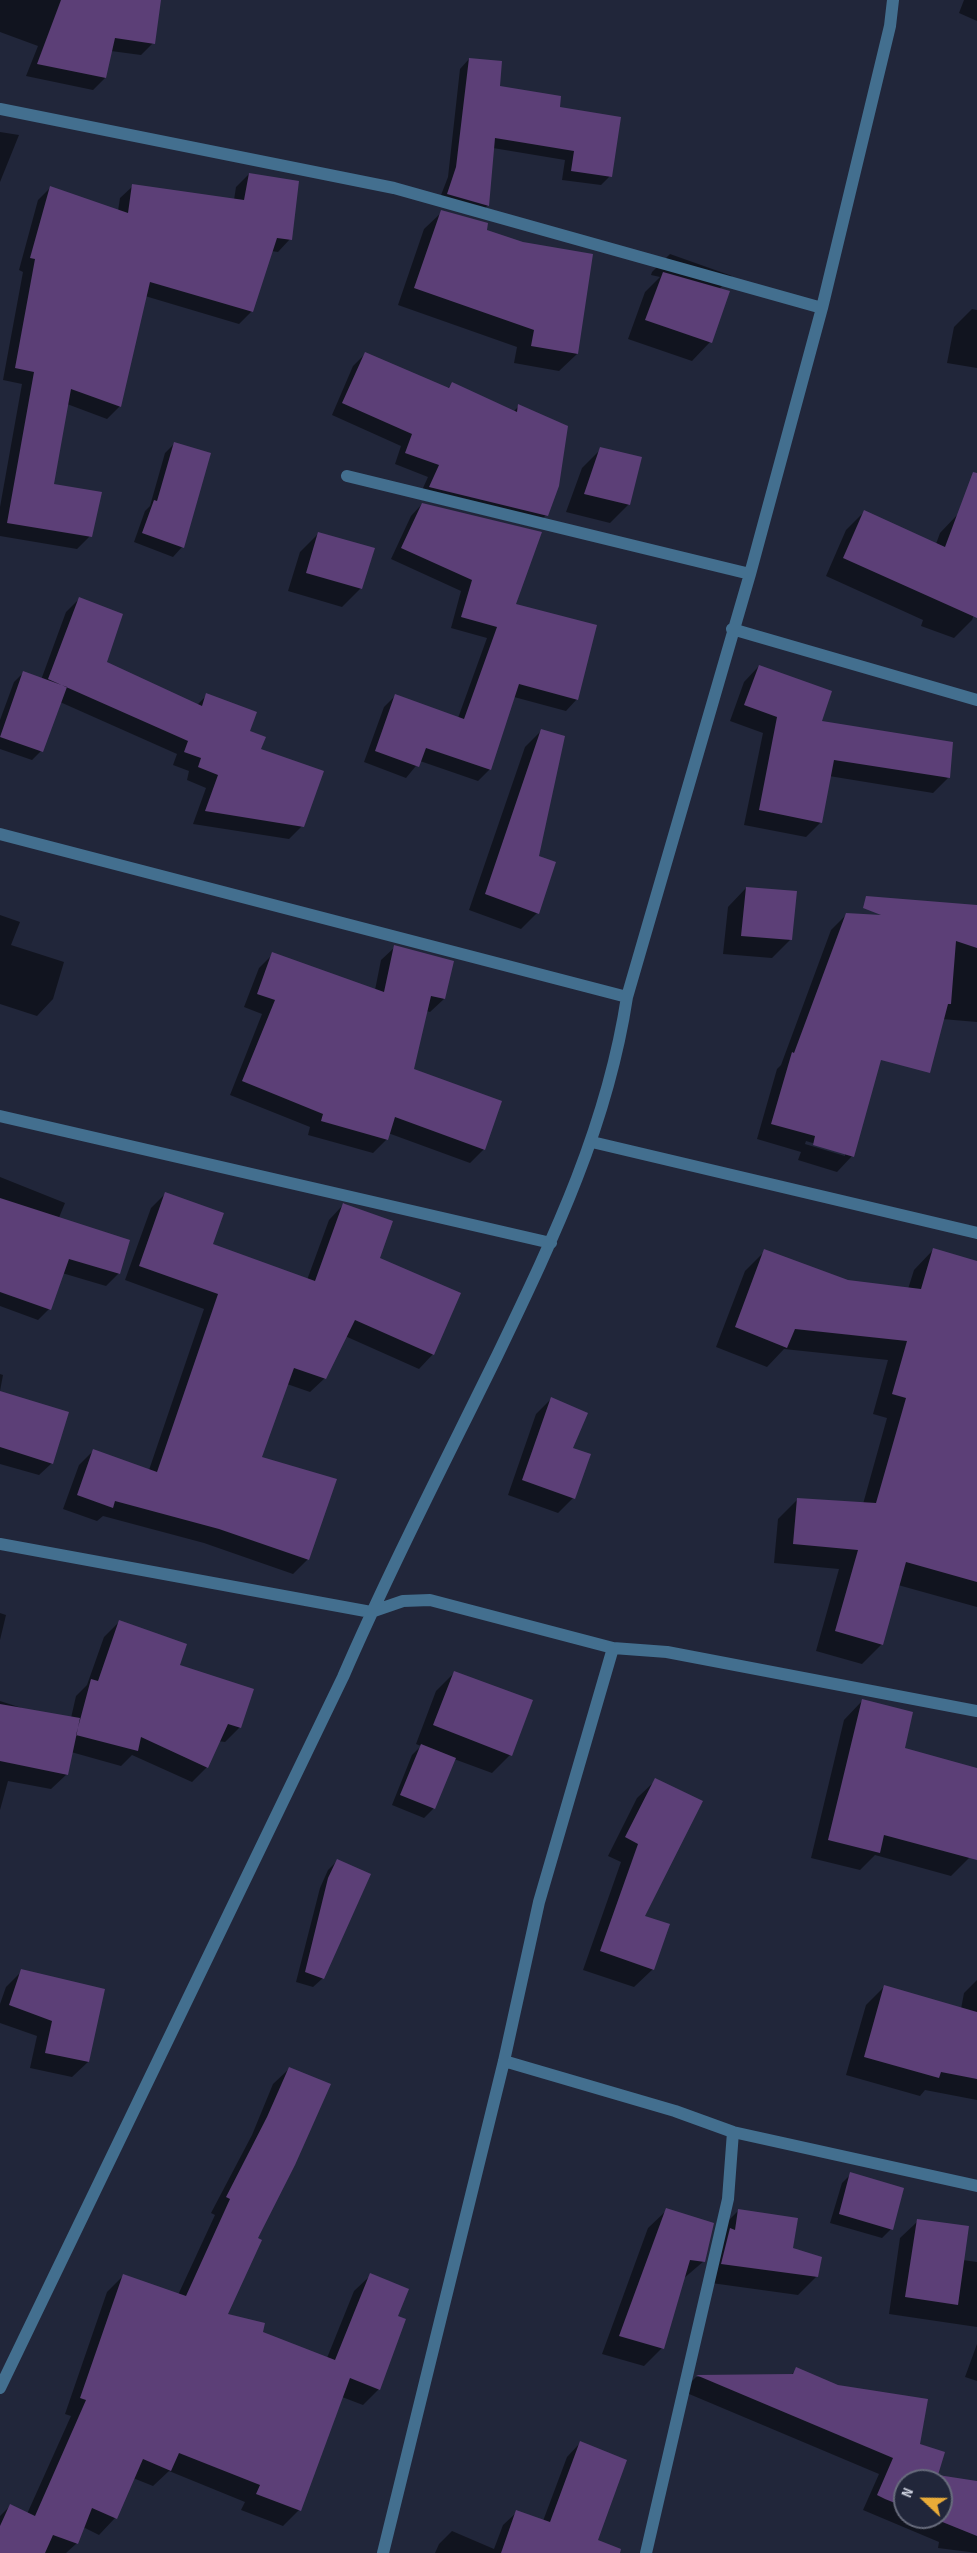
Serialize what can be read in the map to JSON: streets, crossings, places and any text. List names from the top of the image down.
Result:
{
  "north": "left"
}
